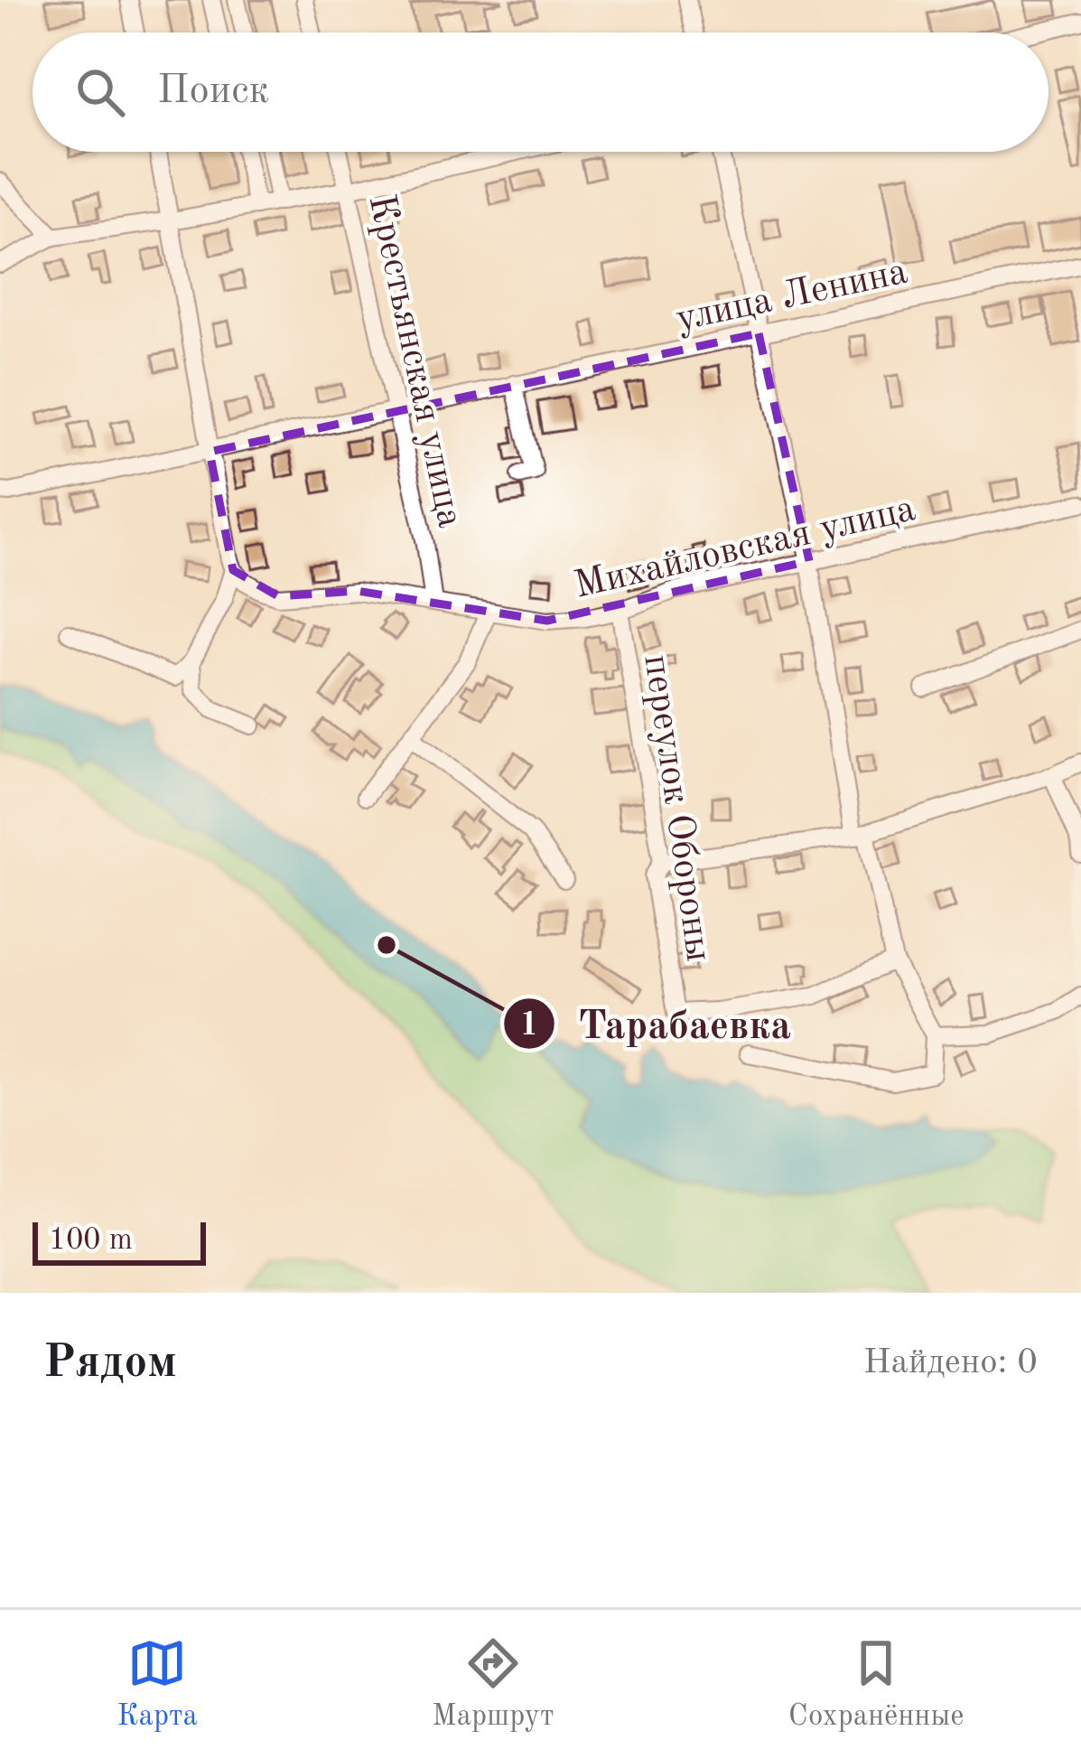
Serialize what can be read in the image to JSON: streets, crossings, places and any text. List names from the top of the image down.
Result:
{
  "streets": {
    "street": [
      "улица Ленина",
      "Крестьянская улица",
      "Михайловская улица",
      "переулок Обороны"
    ]
  },
  "crossings": [
    ["улица Ленина", "Крестьянская улица"],
    ["Крестьянская улица", "Михайловская улица"],
    ["Михайловская улица", "переулок Обороны"]
  ],
  "places": ["Тарабаевка"],
  "scale_bar": "100 m",
  "page": {
    "search": "Поиск",
    "scale": "100 m",
    "heading": ["Рядом", "Найдено: 0"],
    "nav": ["Карта", "Маршрут", "Сохранённые"]
  }
}
